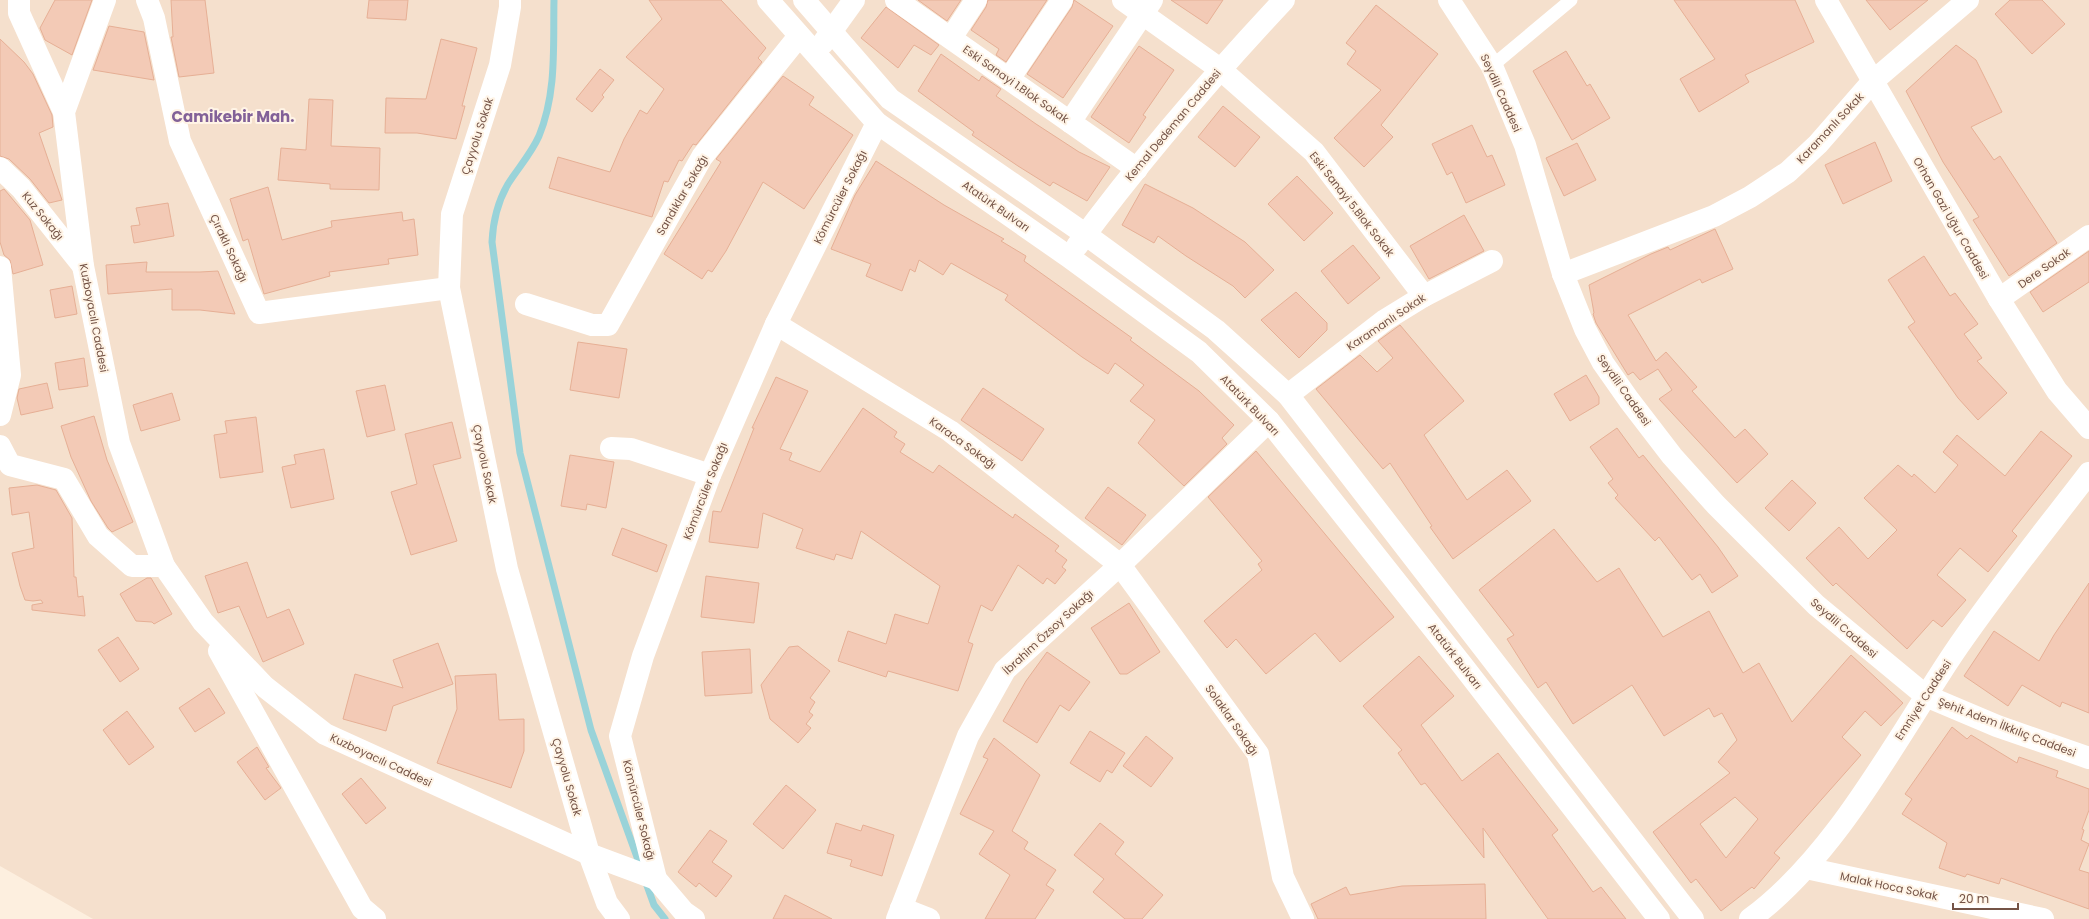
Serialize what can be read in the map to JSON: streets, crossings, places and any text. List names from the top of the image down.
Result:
{
  "streets": {
    "street": [
      "Eski Sanayi 1.Blok Sokak",
      "Seydili Caddesi",
      "Kemal Dedeman Caddesi",
      "Karamanlı Sokak",
      "Çayyolu Sokak",
      "Sandıklar Sokağı",
      "Kömürcüler Sokağı",
      "Eski Sanayi 5.Blok Sokak",
      "Atatürk Bulvarı",
      "Kuz Sokağı",
      "Orhan Gazi Uğur Caddesi",
      "Çıraklı Sokağı",
      "Dere Sokak",
      "Kuzboyacılı Caddesi",
      "Karaca Sokağı",
      "İbrahim Özsoy Sokağı",
      "Emniyet Caddesi",
      "Solaklar Sokağı",
      "Şehit Adem İlkkılıç Caddesi",
      "Malak Hoca Sokak"
    ]
  },
  "crossings": [
    ["Eski Sanayi 1.Blok Sokak", "Kemal Dedeman Caddesi"],
    ["Seydili Caddesi", "Karamanlı Sokak"],
    ["Seydili Caddesi", "Emniyet Caddesi"],
    ["Seydili Caddesi", "Şehit Adem İlkkılıç Caddesi"],
    ["Kemal Dedeman Caddesi", "Eski Sanayi 5.Blok Sokak"],
    ["Kemal Dedeman Caddesi", "Atatürk Bulvarı"],
    ["Karamanlı Sokak", "Eski Sanayi 5.Blok Sokak"],
    ["Karamanlı Sokak", "Orhan Gazi Uğur Caddesi"],
    ["Çayyolu Sokak", "Çıraklı Sokağı"],
    ["Çayyolu Sokak", "Kuzboyacılı Caddesi"],
    ["Sandıklar Sokağı", "Atatürk Bulvarı"],
    ["Kömürcüler Sokağı", "Atatürk Bulvarı"],
    ["Kömürcüler Sokağı", "Kuzboyacılı Caddesi"],
    ["Kömürcüler Sokağı", "Karaca Sokağı"],
    ["Atatürk Bulvarı", "İbrahim Özsoy Sokağı"],
    ["Kuz Sokağı", "Kuzboyacılı Caddesi"],
    ["Orhan Gazi Uğur Caddesi", "Dere Sokak"],
    ["Karaca Sokağı", "İbrahim Özsoy Sokağı"],
    ["Karaca Sokağı", "Solaklar Sokağı"],
    ["İbrahim Özsoy Sokağı", "Solaklar Sokağı"],
    ["Emniyet Caddesi", "Şehit Adem İlkkılıç Caddesi"],
    ["Emniyet Caddesi", "Malak Hoca Sokak"]
  ],
  "districts": ["Camikebir Mah."],
  "scale_bar": "20 m"
}
